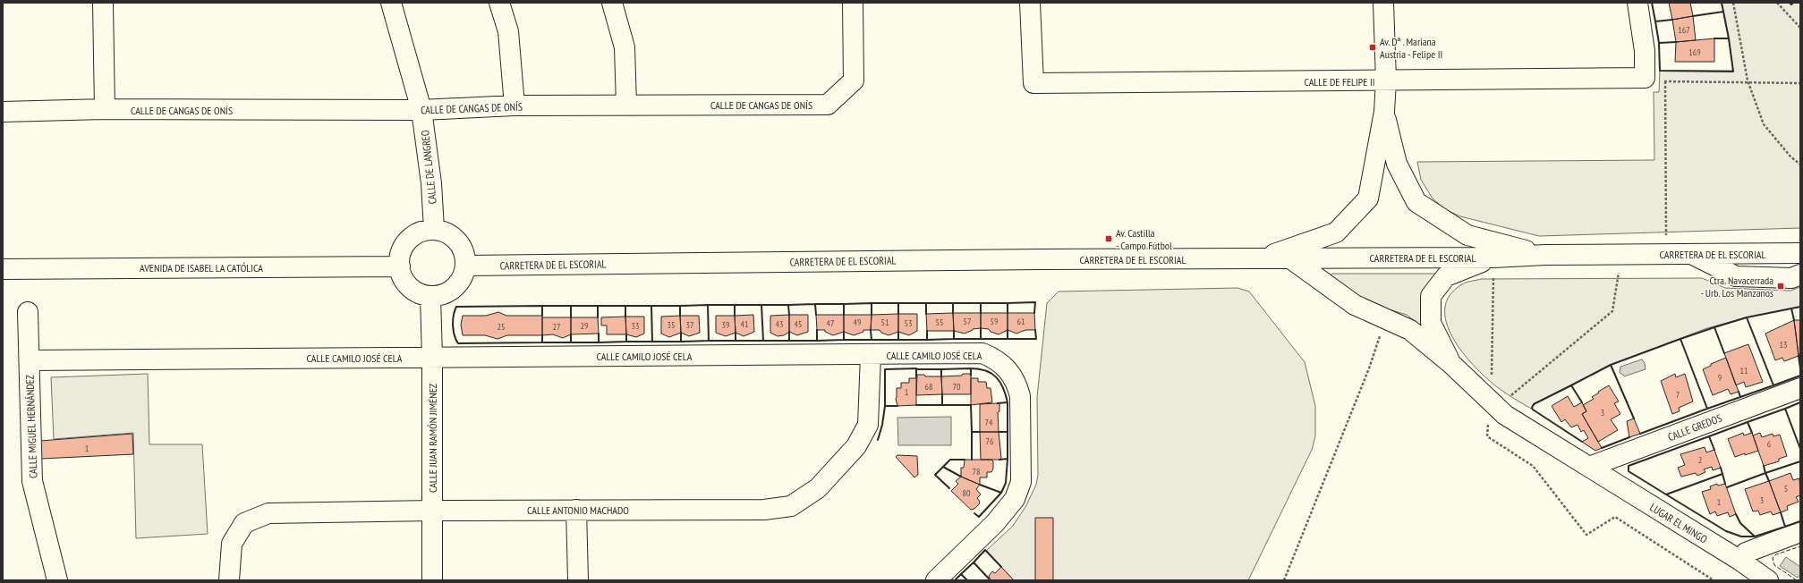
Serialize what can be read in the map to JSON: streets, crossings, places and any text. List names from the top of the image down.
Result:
{
  "streets": {
    "street": [
      "CALLE DE FELIPE II",
      "CALLE DE CANGAS DE ONÍS",
      "CALLE DE LANGREO",
      "CARRETERA DE EL ESCORIAL",
      "AVENIDA DE ISABEL LA CATÓLICA",
      "CALLE CAMILO JOSÉ CELA",
      "CALLE MIGUEL HERNÁNDEZ",
      "CALLE GREDOS",
      "CALLE JUAN RAMÓN JIMÉNEZ",
      "CALLE ANTONIO MACHADO",
      "LUGAR EL MINGO"
    ]
  },
  "crossings": [
    ["CALLE DE CANGAS DE ONÍS", "CALLE DE LANGREO"],
    ["CALLE DE LANGREO", "CARRETERA DE EL ESCORIAL"],
    ["CALLE DE LANGREO", "AVENIDA DE ISABEL LA CATÓLICA"],
    ["CALLE DE LANGREO", "CALLE JUAN RAMÓN JIMÉNEZ"],
    ["CARRETERA DE EL ESCORIAL", "AVENIDA DE ISABEL LA CATÓLICA"],
    ["CARRETERA DE EL ESCORIAL", "CALLE JUAN RAMÓN JIMÉNEZ"],
    ["CARRETERA DE EL ESCORIAL", "LUGAR EL MINGO"],
    ["AVENIDA DE ISABEL LA CATÓLICA", "CALLE JUAN RAMÓN JIMÉNEZ"],
    ["CALLE CAMILO JOSÉ CELA", "CALLE MIGUEL HERNÁNDEZ"],
    ["CALLE CAMILO JOSÉ CELA", "CALLE JUAN RAMÓN JIMÉNEZ"],
    ["CALLE CAMILO JOSÉ CELA", "CALLE ANTONIO MACHADO"],
    ["CALLE GREDOS", "LUGAR EL MINGO"],
    ["CALLE JUAN RAMÓN JIMÉNEZ", "CALLE ANTONIO MACHADO"]
  ],
  "places": {
    "transit": ["Av. Dª . Mariana Austria - Felipe II", "Av. Castilla - Campo Fútbol", "Ctra. Navacerrada - Urb. Los Manzanos"]
  },
  "house_numbers": [
    "167",
    "169",
    "57",
    "59",
    "61",
    "49",
    "51",
    "55",
    "47",
    "53",
    "41",
    "43",
    "45",
    "35",
    "37",
    "39",
    "29",
    "33",
    "25",
    "27",
    "13",
    "11",
    "9",
    "68",
    "70",
    "1",
    "7",
    "3",
    "74",
    "76",
    "6",
    "1",
    "2",
    "78",
    "5",
    "80",
    "3",
    "1"
  ]
}
